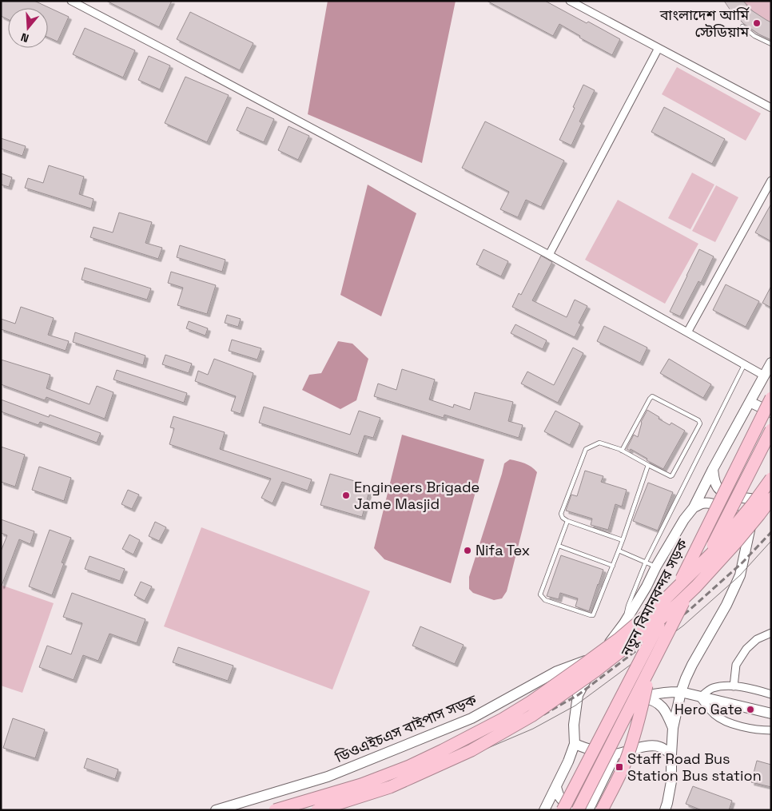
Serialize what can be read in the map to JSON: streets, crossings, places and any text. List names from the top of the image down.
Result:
{
  "streets": {
    "highway": ["নতুন বিমানবন্দর সড়ক"],
    "main road": ["ডিওএইচএস বাইপাস সড়ক"]
  },
  "places": {
    "other": [
      "বাংলাদেশ আর্মি স্টেডিয়াম",
      "Engineers Brigade Jame Masjid",
      "Nifa Tex",
      "Hero Gate"
    ],
    "transit": ["Staff Road Bus Station Bus station"]
  },
  "north": "bottom"
}
